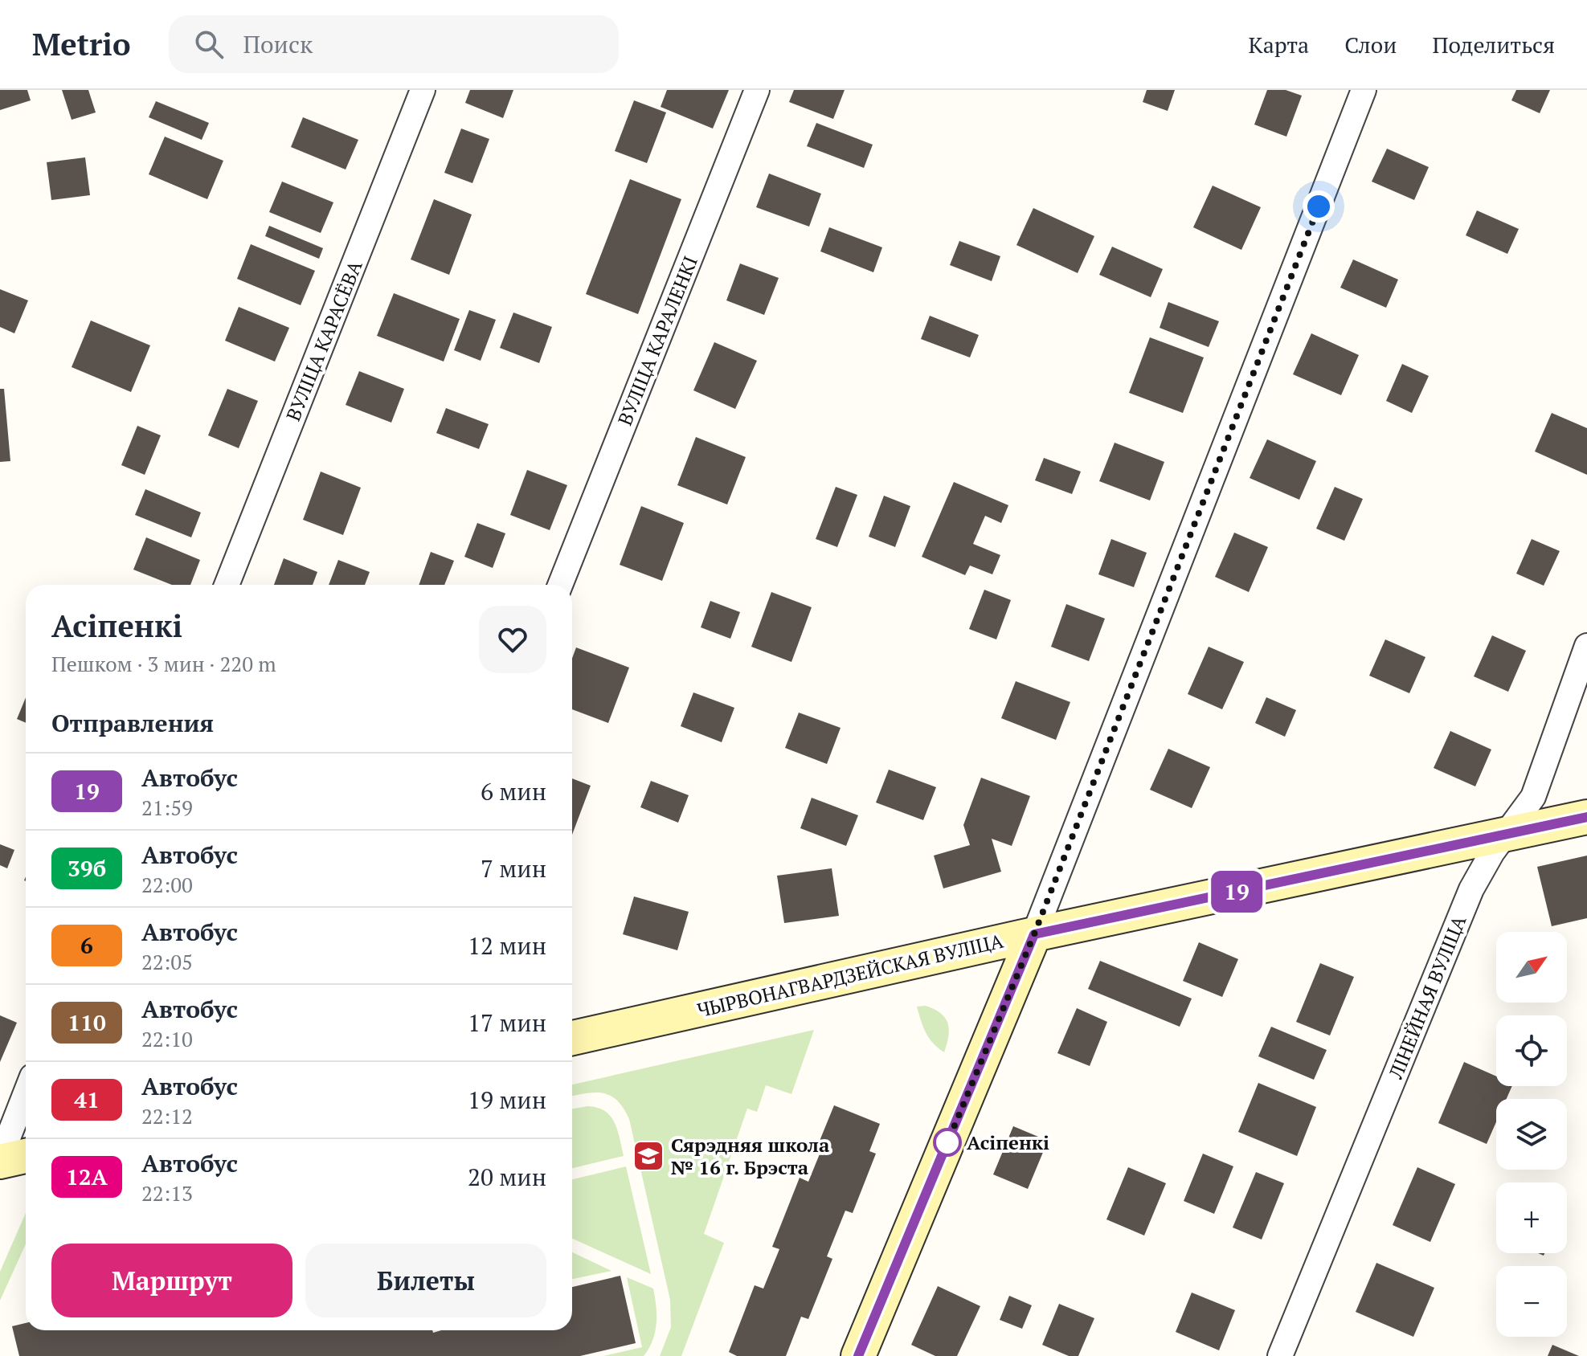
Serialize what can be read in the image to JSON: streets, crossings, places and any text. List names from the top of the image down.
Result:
{
  "streets": {
    "main road": ["ЧЫРВОНАГВАРДЗЕЙСКАЯ ВУЛІЦА"],
    "street": ["ВУЛІЦА КАРАСЁВА", "ВУЛІЦА КАРАЛЕНКІ", "ЛІНЕЙНАЯ ВУЛІЦА"]
  },
  "crossings": [
    ["ЧЫРВОНАГВАРДЗЕЙСКАЯ ВУЛІЦА", "ЛІНЕЙНАЯ ВУЛІЦА"]
  ],
  "places": {
    "other": ["Асіпенкі"],
    "school or university": ["Сярэдняя школа № 16 г. Брэста"]
  },
  "lines": ["bus line 19"],
  "north": "top right",
  "page": {
    "header": "Metrio",
    "search": "Поиск",
    "nav": ["Карта", "Слои", "Поделиться"],
    "on_map": "19",
    "heading": [
      ["Асіпенкі", "Пешком · 3 мин · 220 m"],
      "Отправления"
    ],
    "list": [
      {
        "mark": "19",
        "name": "Автобус",
        "note": "21:59",
        "value": "6 мин"
      },
      {
        "mark": "39б",
        "name": "Автобус",
        "note": "22:00",
        "value": "7 мин"
      },
      {
        "mark": "6",
        "name": "Автобус",
        "note": "22:05",
        "value": "12 мин"
      },
      {
        "mark": "110",
        "name": "Автобус",
        "note": "22:10",
        "value": "17 мин"
      },
      {
        "mark": "41",
        "name": "Автобус",
        "note": "22:12",
        "value": "19 мин"
      },
      {
        "mark": "12А",
        "name": "Автобус",
        "note": "22:13",
        "value": "20 мин"
      }
    ],
    "map_buttons": ["+", "−"],
    "buttons": ["Маршрут", "Билеты"]
  }
}
